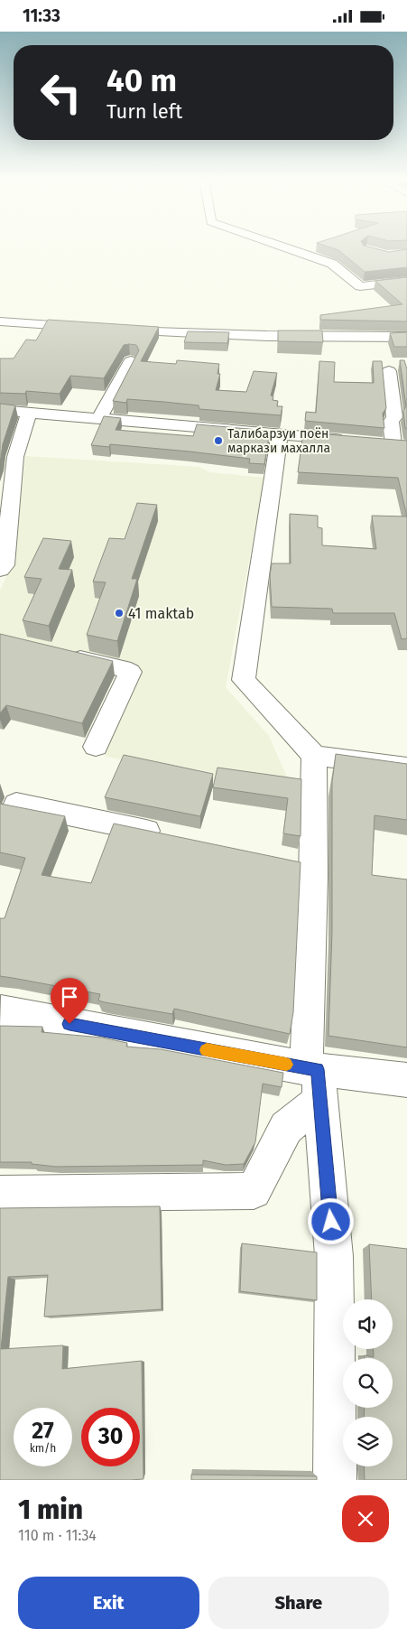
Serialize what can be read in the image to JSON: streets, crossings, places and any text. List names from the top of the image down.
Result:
{
  "places": ["Талибарзуи поён маркази махалла", "41 maktab"],
  "page": {
    "status": "11:33",
    "turn": ["40 m", "Turn left"],
    "speed": "27 km/h",
    "limit": "30",
    "heading": ["1 min", "110 m · 11:34"],
    "buttons": ["Exit", "Share"]
  }
}
